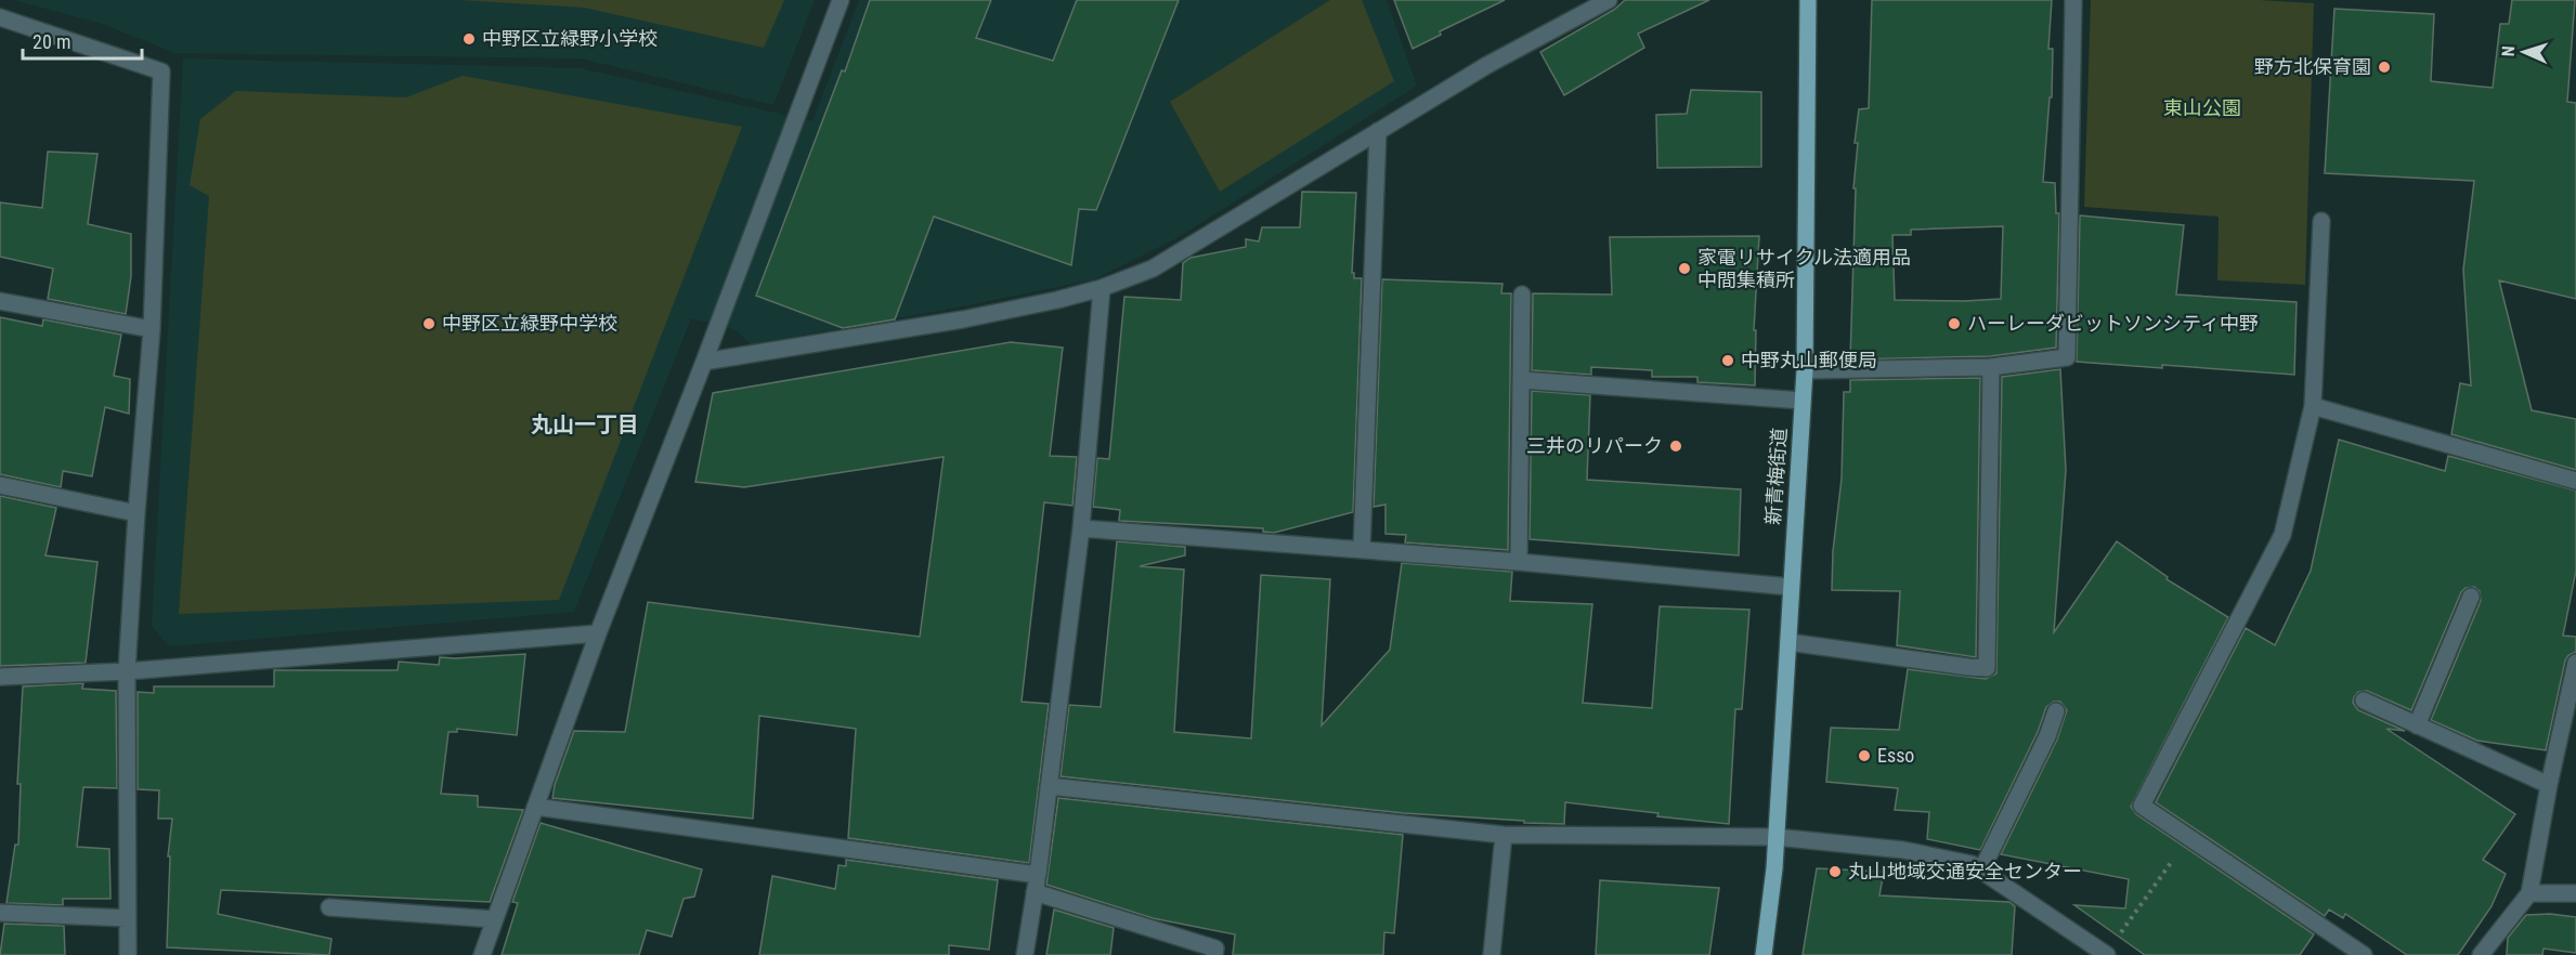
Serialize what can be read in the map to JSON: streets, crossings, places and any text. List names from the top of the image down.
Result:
{
  "streets": {
    "main road": ["新青梅街道"]
  },
  "districts": ["丸山一丁目"],
  "parks": ["東山公園"],
  "places": [
    "中野区立緑野小学校",
    "野方北保育園",
    "家電リサイクル法適用品 中間集積所",
    "中野区立緑野中学校",
    "ハーレーダビットソンシティ中野",
    "中野丸山郵便局",
    "三井のリパーク",
    "Esso",
    "丸山地域交通安全センター"
  ],
  "scale_bar": "20 m",
  "north": "left"
}
